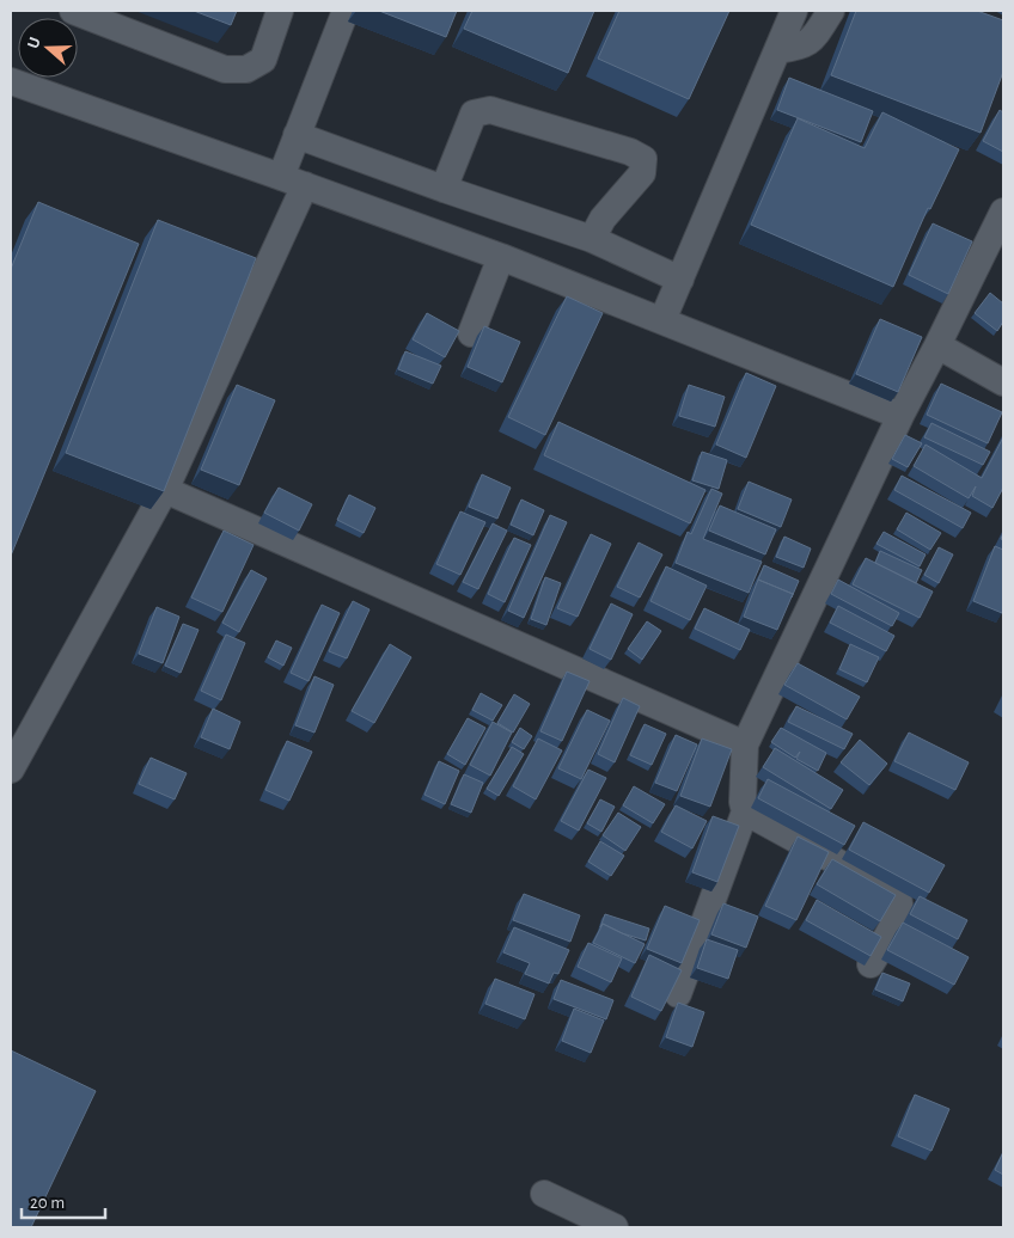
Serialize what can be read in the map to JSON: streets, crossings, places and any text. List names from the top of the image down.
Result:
{
  "scale_bar": "20 m",
  "north": "left"
}
